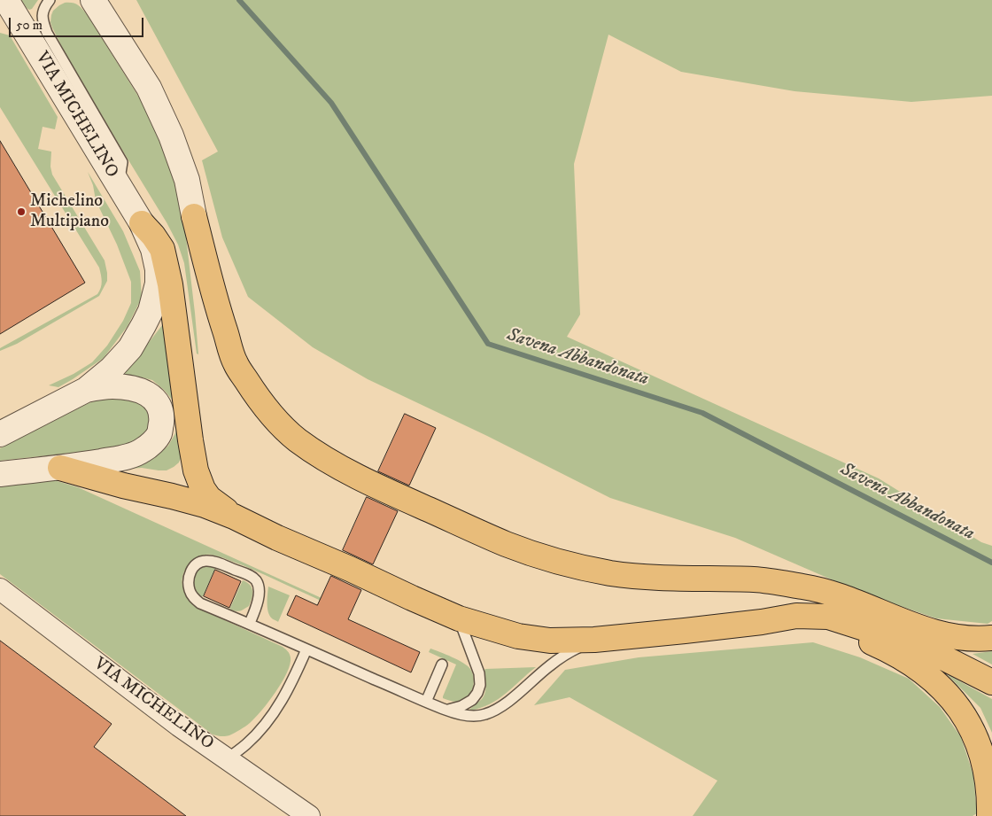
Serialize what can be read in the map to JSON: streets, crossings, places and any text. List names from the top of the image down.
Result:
{
  "streets": {
    "street": ["VIA MICHELINO"]
  },
  "water": ["Savena Abbandonata"],
  "places": ["Michelino Multipiano"],
  "scale_bar": "50 m"
}
